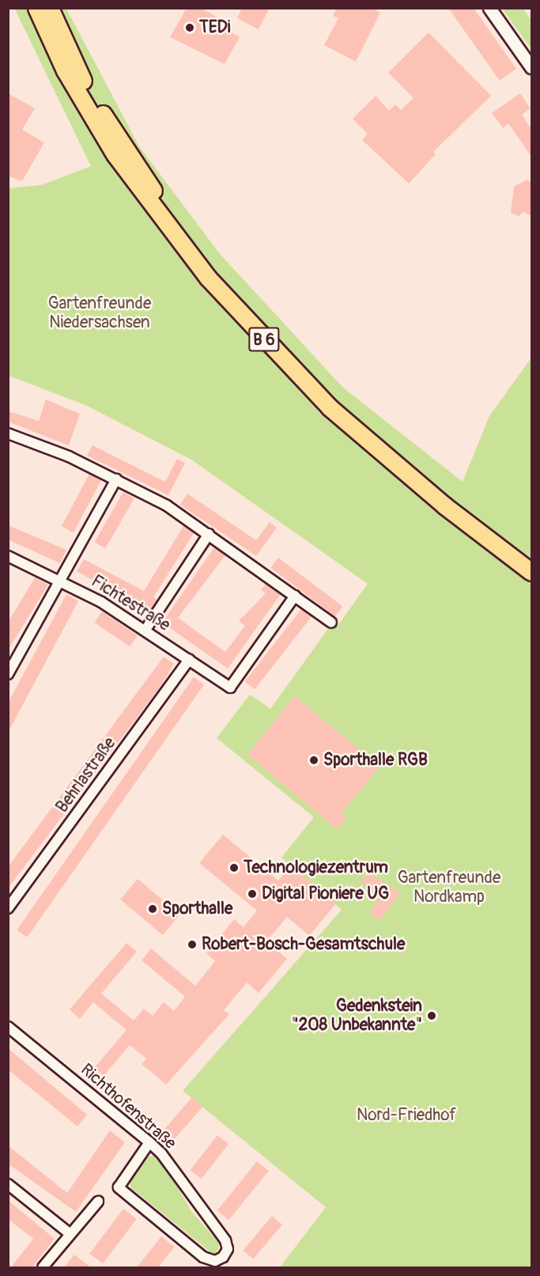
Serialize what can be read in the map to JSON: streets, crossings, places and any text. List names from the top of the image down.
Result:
{
  "streets": {
    "highway": ["B 6"],
    "street": ["Fichtestraße", "Behrlastraße", "Richthofenstraße"]
  },
  "crossings": [
    ["Fichtestraße", "Behrlastraße"]
  ],
  "parks": ["Gartenfreunde Niedersachsen", "Gartenfreunde Nordkamp", "Nord-Friedhof"],
  "places": [
    "TEDi",
    "Sporthalle RGB",
    "Technologiezentrum",
    "Digital Pioniere UG",
    "Sporthalle",
    "Robert-Bosch-Gesamtschule",
    "Gedenkstein \"208 Unbekannte\""
  ]
}
